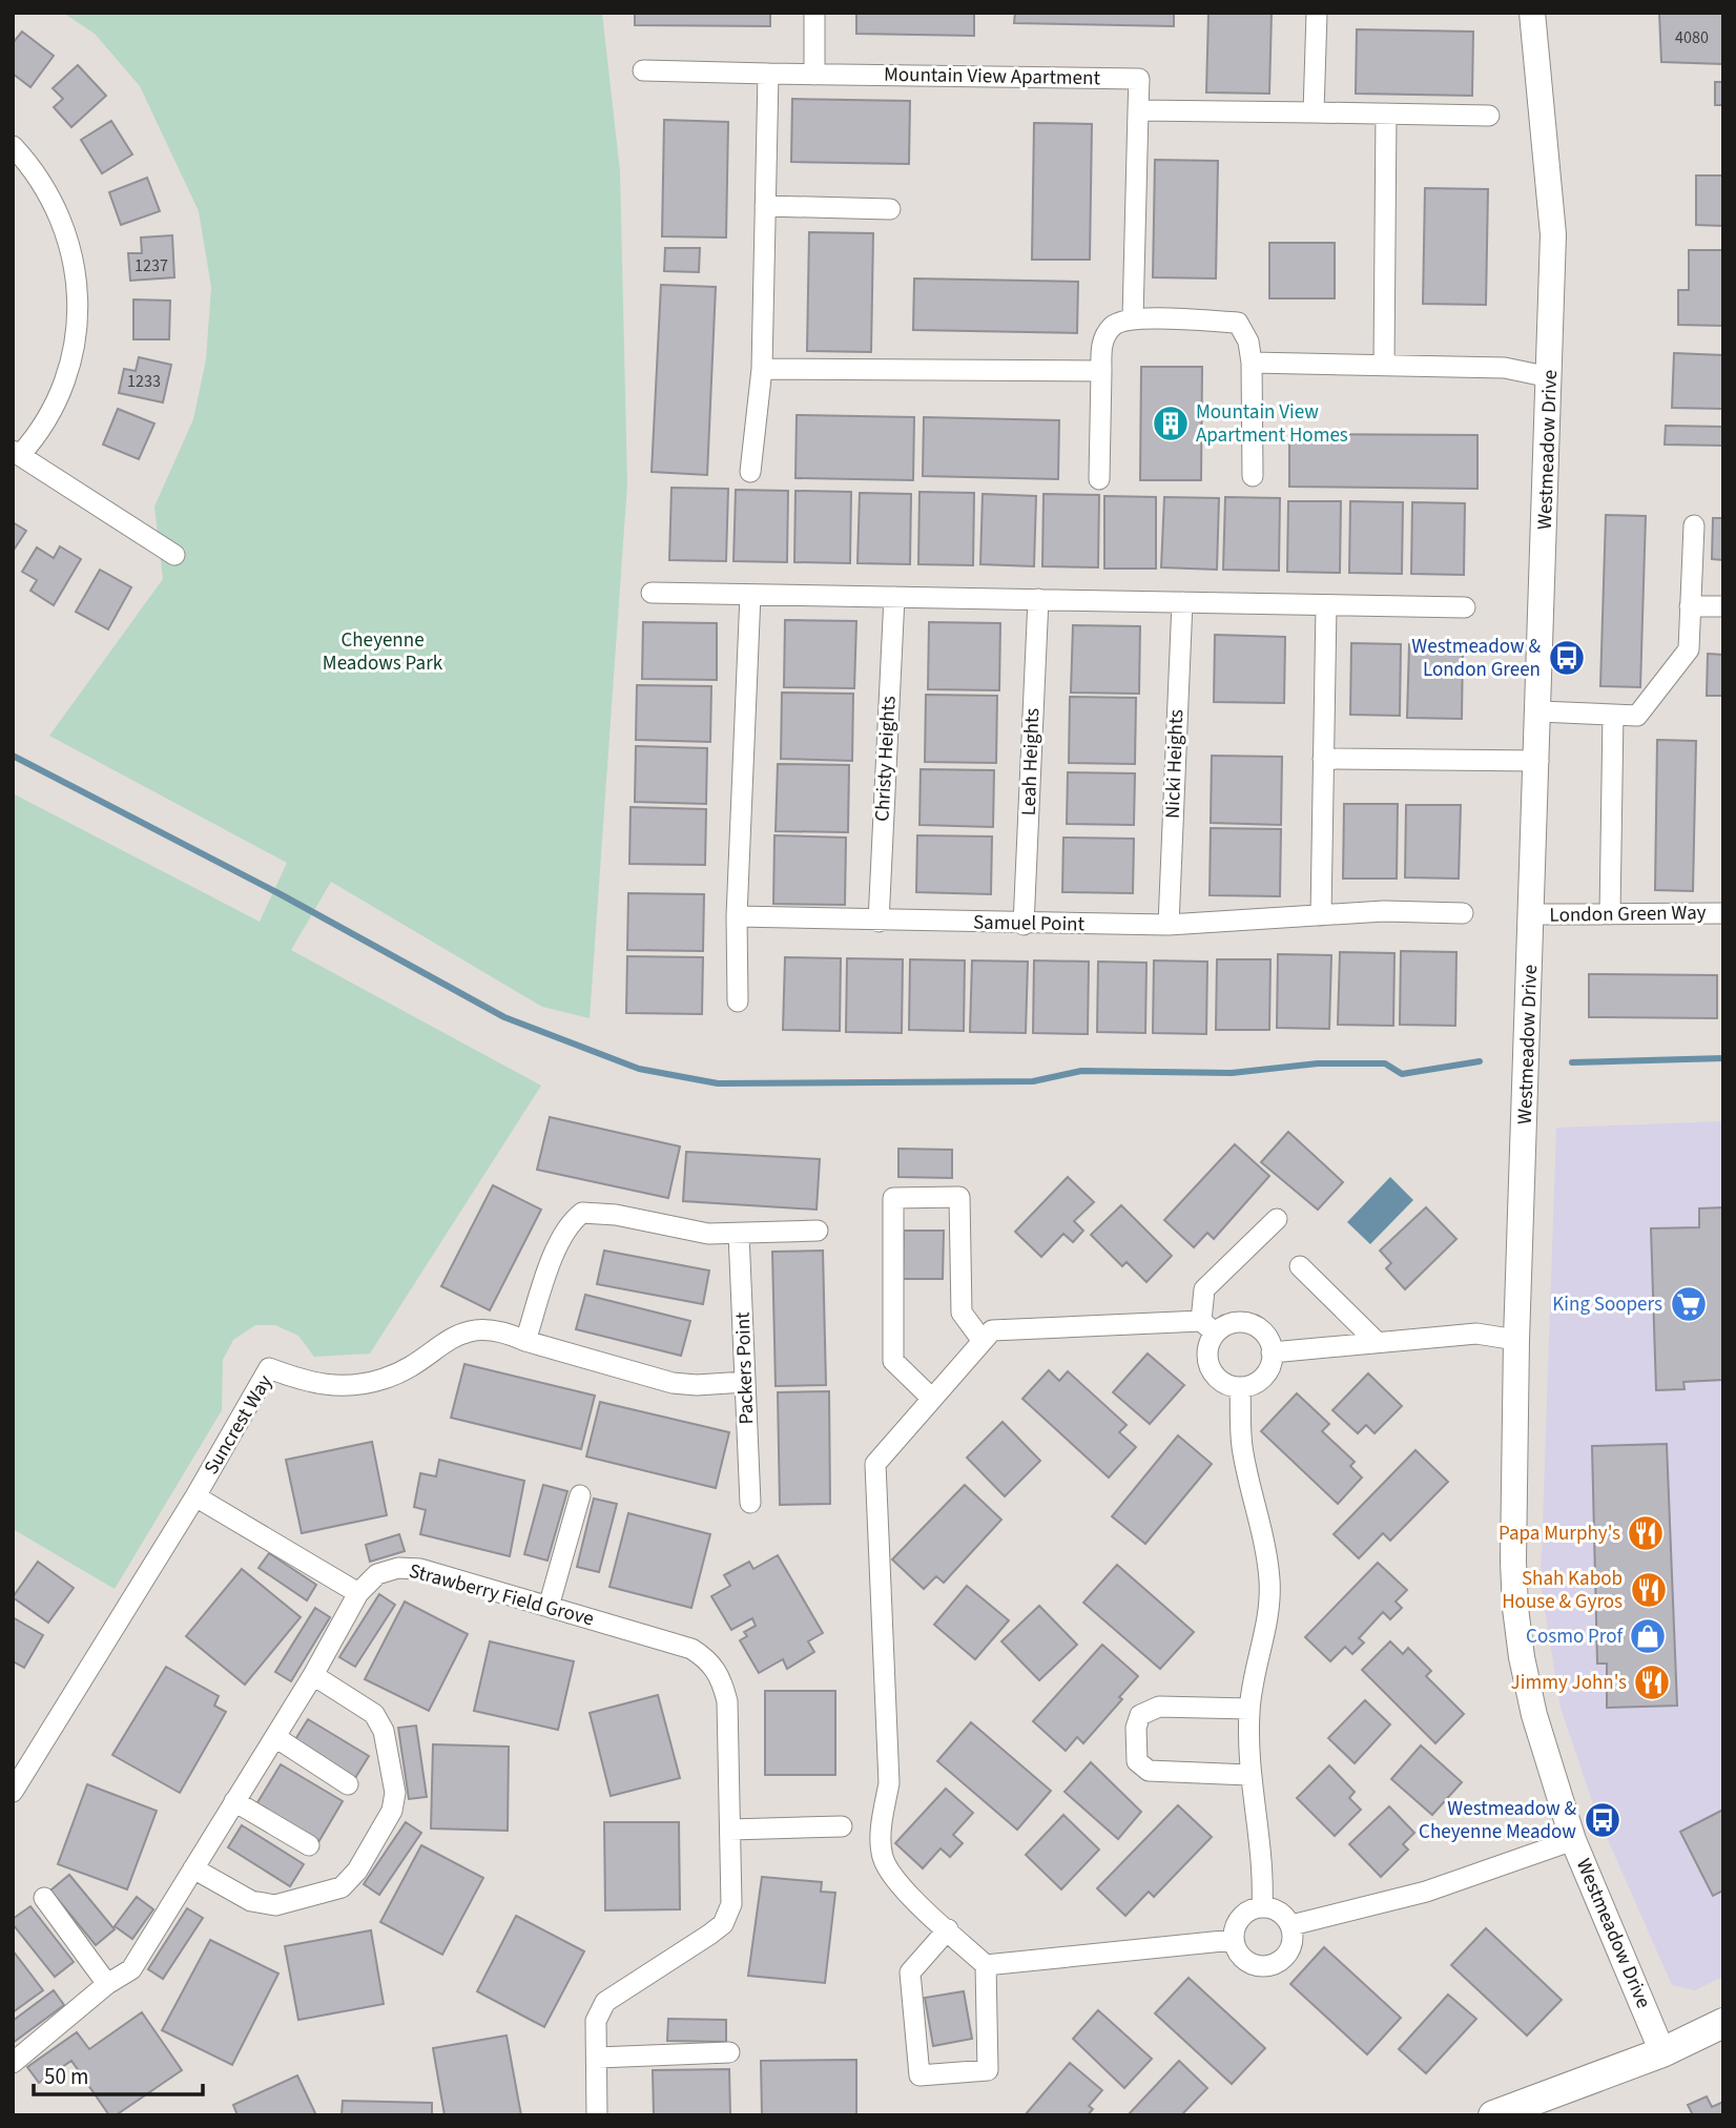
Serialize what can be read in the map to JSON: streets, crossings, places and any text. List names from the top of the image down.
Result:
{
  "streets": {
    "street": [
      "Mountain View Apartment",
      "Westmeadow Drive",
      "Christy Heights",
      "Leah Heights",
      "Nicki Heights",
      "London Green Way",
      "Samuel Point",
      "Packers Point",
      "Suncrest Way",
      "Strawberry Field Grove"
    ]
  },
  "crossings": [
    ["Westmeadow Drive", "London Green Way"],
    ["Christy Heights", "Samuel Point"],
    ["Leah Heights", "Samuel Point"],
    ["Nicki Heights", "Samuel Point"],
    ["Packers Point", "Suncrest Way"]
  ],
  "parks": ["Cheyenne Meadows Park"],
  "places": {
    "building": ["Mountain View Apartment Homes"],
    "bus stop": ["Westmeadow & London Green", "Westmeadow & Cheyenne Meadow"],
    "supermarket": ["King Soopers"],
    "restaurant": ["Papa Murphy's", "Shah Kabob House & Gyros", "Jimmy John's"],
    "shop": ["Cosmo Prof"]
  },
  "house_numbers": ["4080", "1237", "1233"],
  "scale_bar": "50 m"
}
